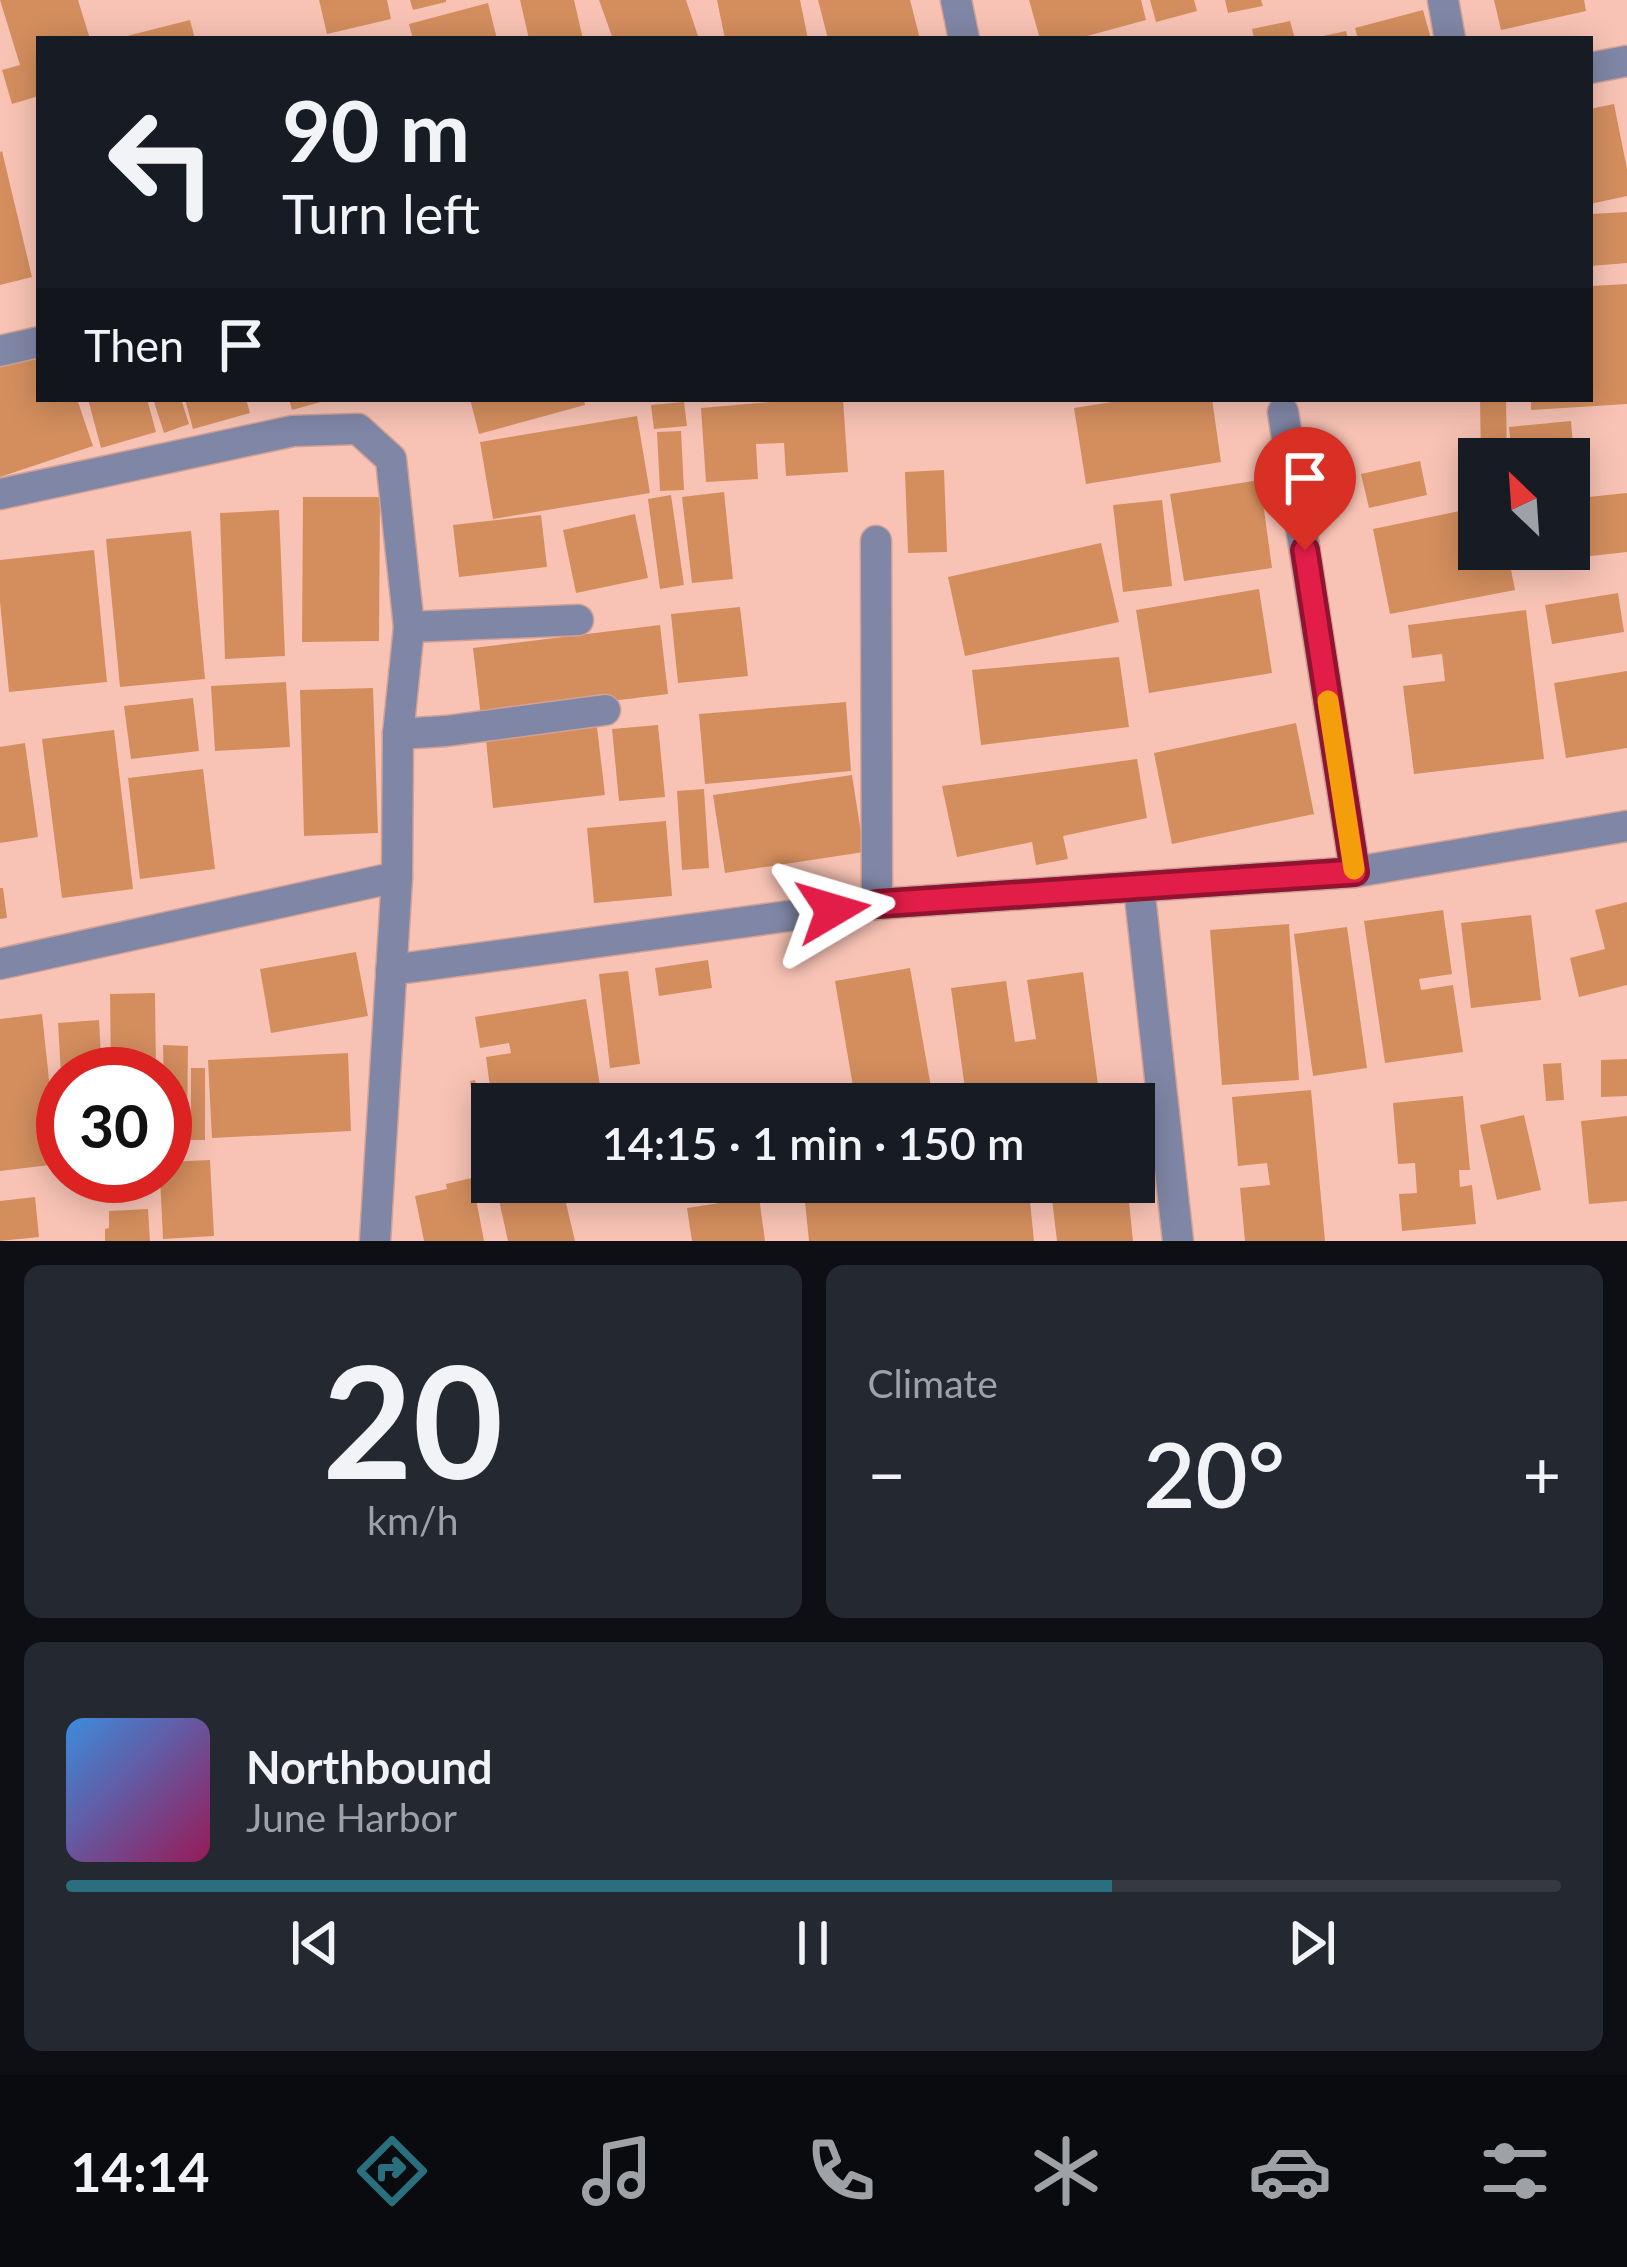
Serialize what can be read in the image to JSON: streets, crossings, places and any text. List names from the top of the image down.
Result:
{
  "north": "top left",
  "page": {
    "turn": ["90 m", "Turn left"],
    "then": "Then",
    "limit": "30",
    "trip": "14:15 · 1 min · 150 m",
    "tile": [
      ["20", "km/h"],
      "Climate"
    ],
    "heat": ["−", "20°", "+"],
    "song": ["Northbound", "June Harbor"],
    "tabs": "14:14"
  }
}
